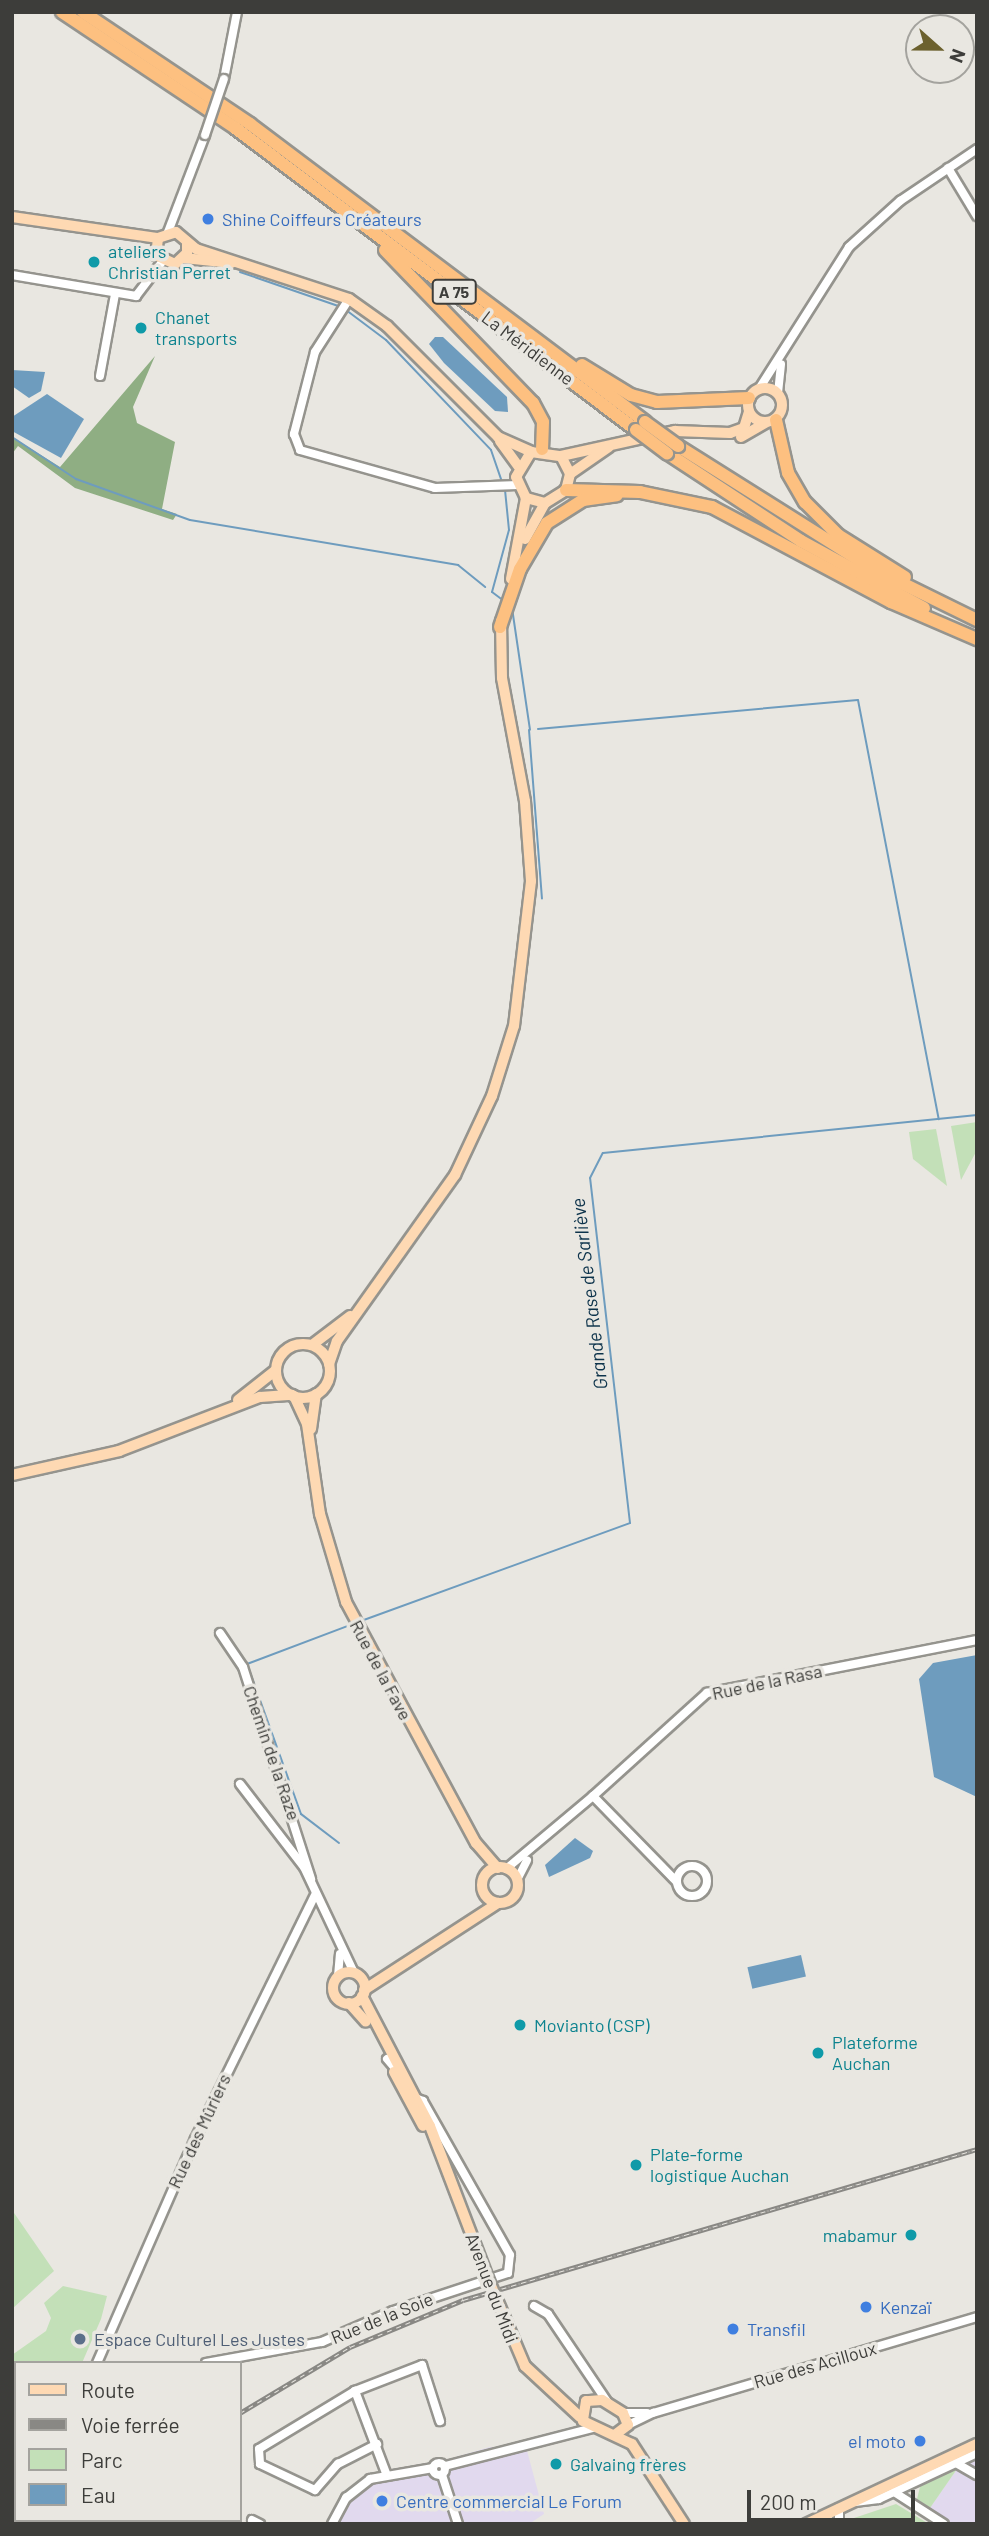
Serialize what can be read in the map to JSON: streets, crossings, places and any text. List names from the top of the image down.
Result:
{
  "streets": {
    "highway": ["A 75", "La Méridienne"],
    "main road": ["Rue de la Fave", "Avenue du Midi"],
    "street": [
      "Rue de la Rasa",
      "Chemin de la Raze",
      "Rue des Mûriers",
      "Rue de la Soie",
      "Rue des Acilloux"
    ]
  },
  "crossings": [
    ["Chemin de la Raze", "Rue des Mûriers"],
    ["Avenue du Midi", "Rue de la Soie"]
  ],
  "water": ["Grande Rase de Sarliève"],
  "places": [
    "Shine Coiffeurs Créateurs",
    "ateliers Christian Perret",
    "Chanet transports",
    "Movianto (CSP)",
    "Plateforme Auchan",
    "Plate-forme logistique Auchan",
    "mabamur",
    "Kenzaï",
    "Transfil",
    "Espace Culturel Les Justes",
    "el moto",
    "Galvaing frères",
    "Centre commercial Le Forum"
  ],
  "legend": [
    "Route",
    "Voie ferrée",
    "Parc",
    "Eau"
  ],
  "scale_bar": "200 m",
  "north": "right"
}
